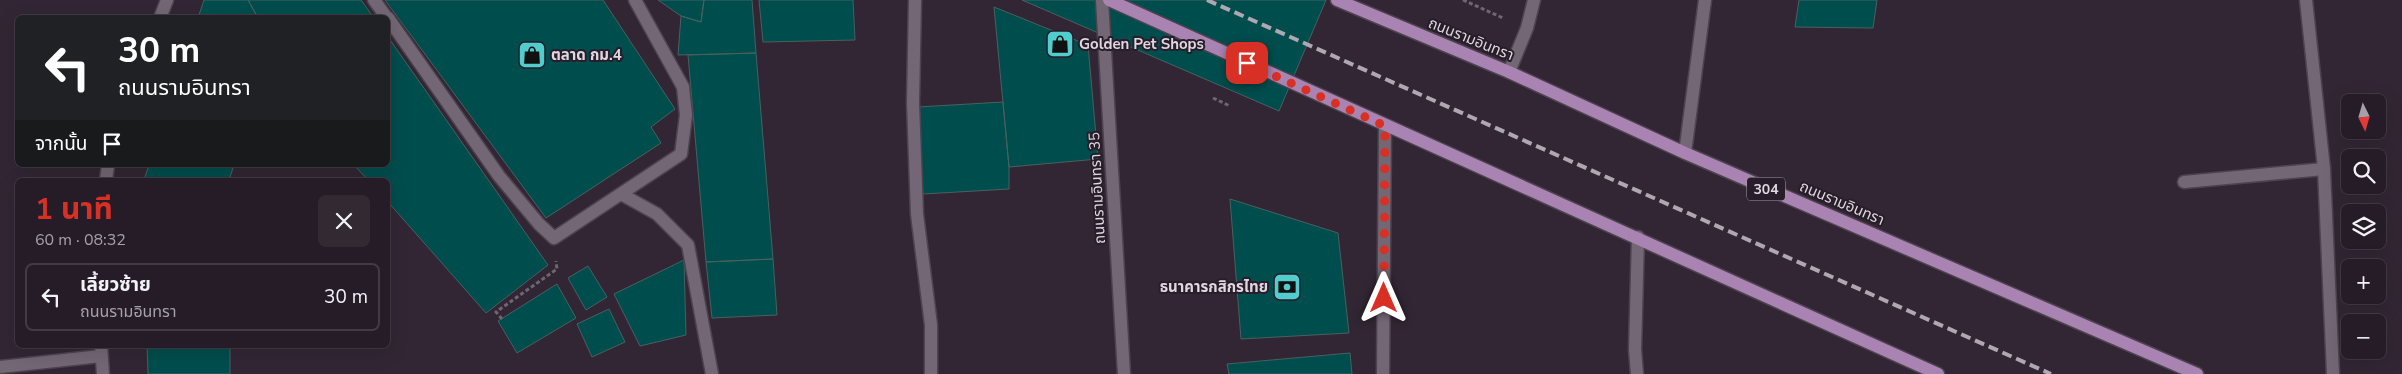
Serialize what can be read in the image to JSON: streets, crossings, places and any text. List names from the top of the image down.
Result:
{
  "streets": {
    "main road": ["ถนนรามอินทรา", "304"],
    "street": ["ถนนรามอินทรา 35"]
  },
  "places": {
    "shop": ["Golden Pet Shops", "ตลาด กม.4"],
    "bank": ["ธนาคารกสิกรไทย"]
  },
  "north": "bottom",
  "page": {
    "turn": ["30 m", "ถนนรามอินทรา"],
    "map_buttons": ["+", "−"],
    "then": "จากนั้น",
    "heading": ["1 นาที", "60 m · 08:32"],
    "list": [
      {
        "name": "เลี้ยวซ้าย",
        "note": "ถนนรามอินทรา",
        "value": "30 m"
      }
    ]
  }
}
